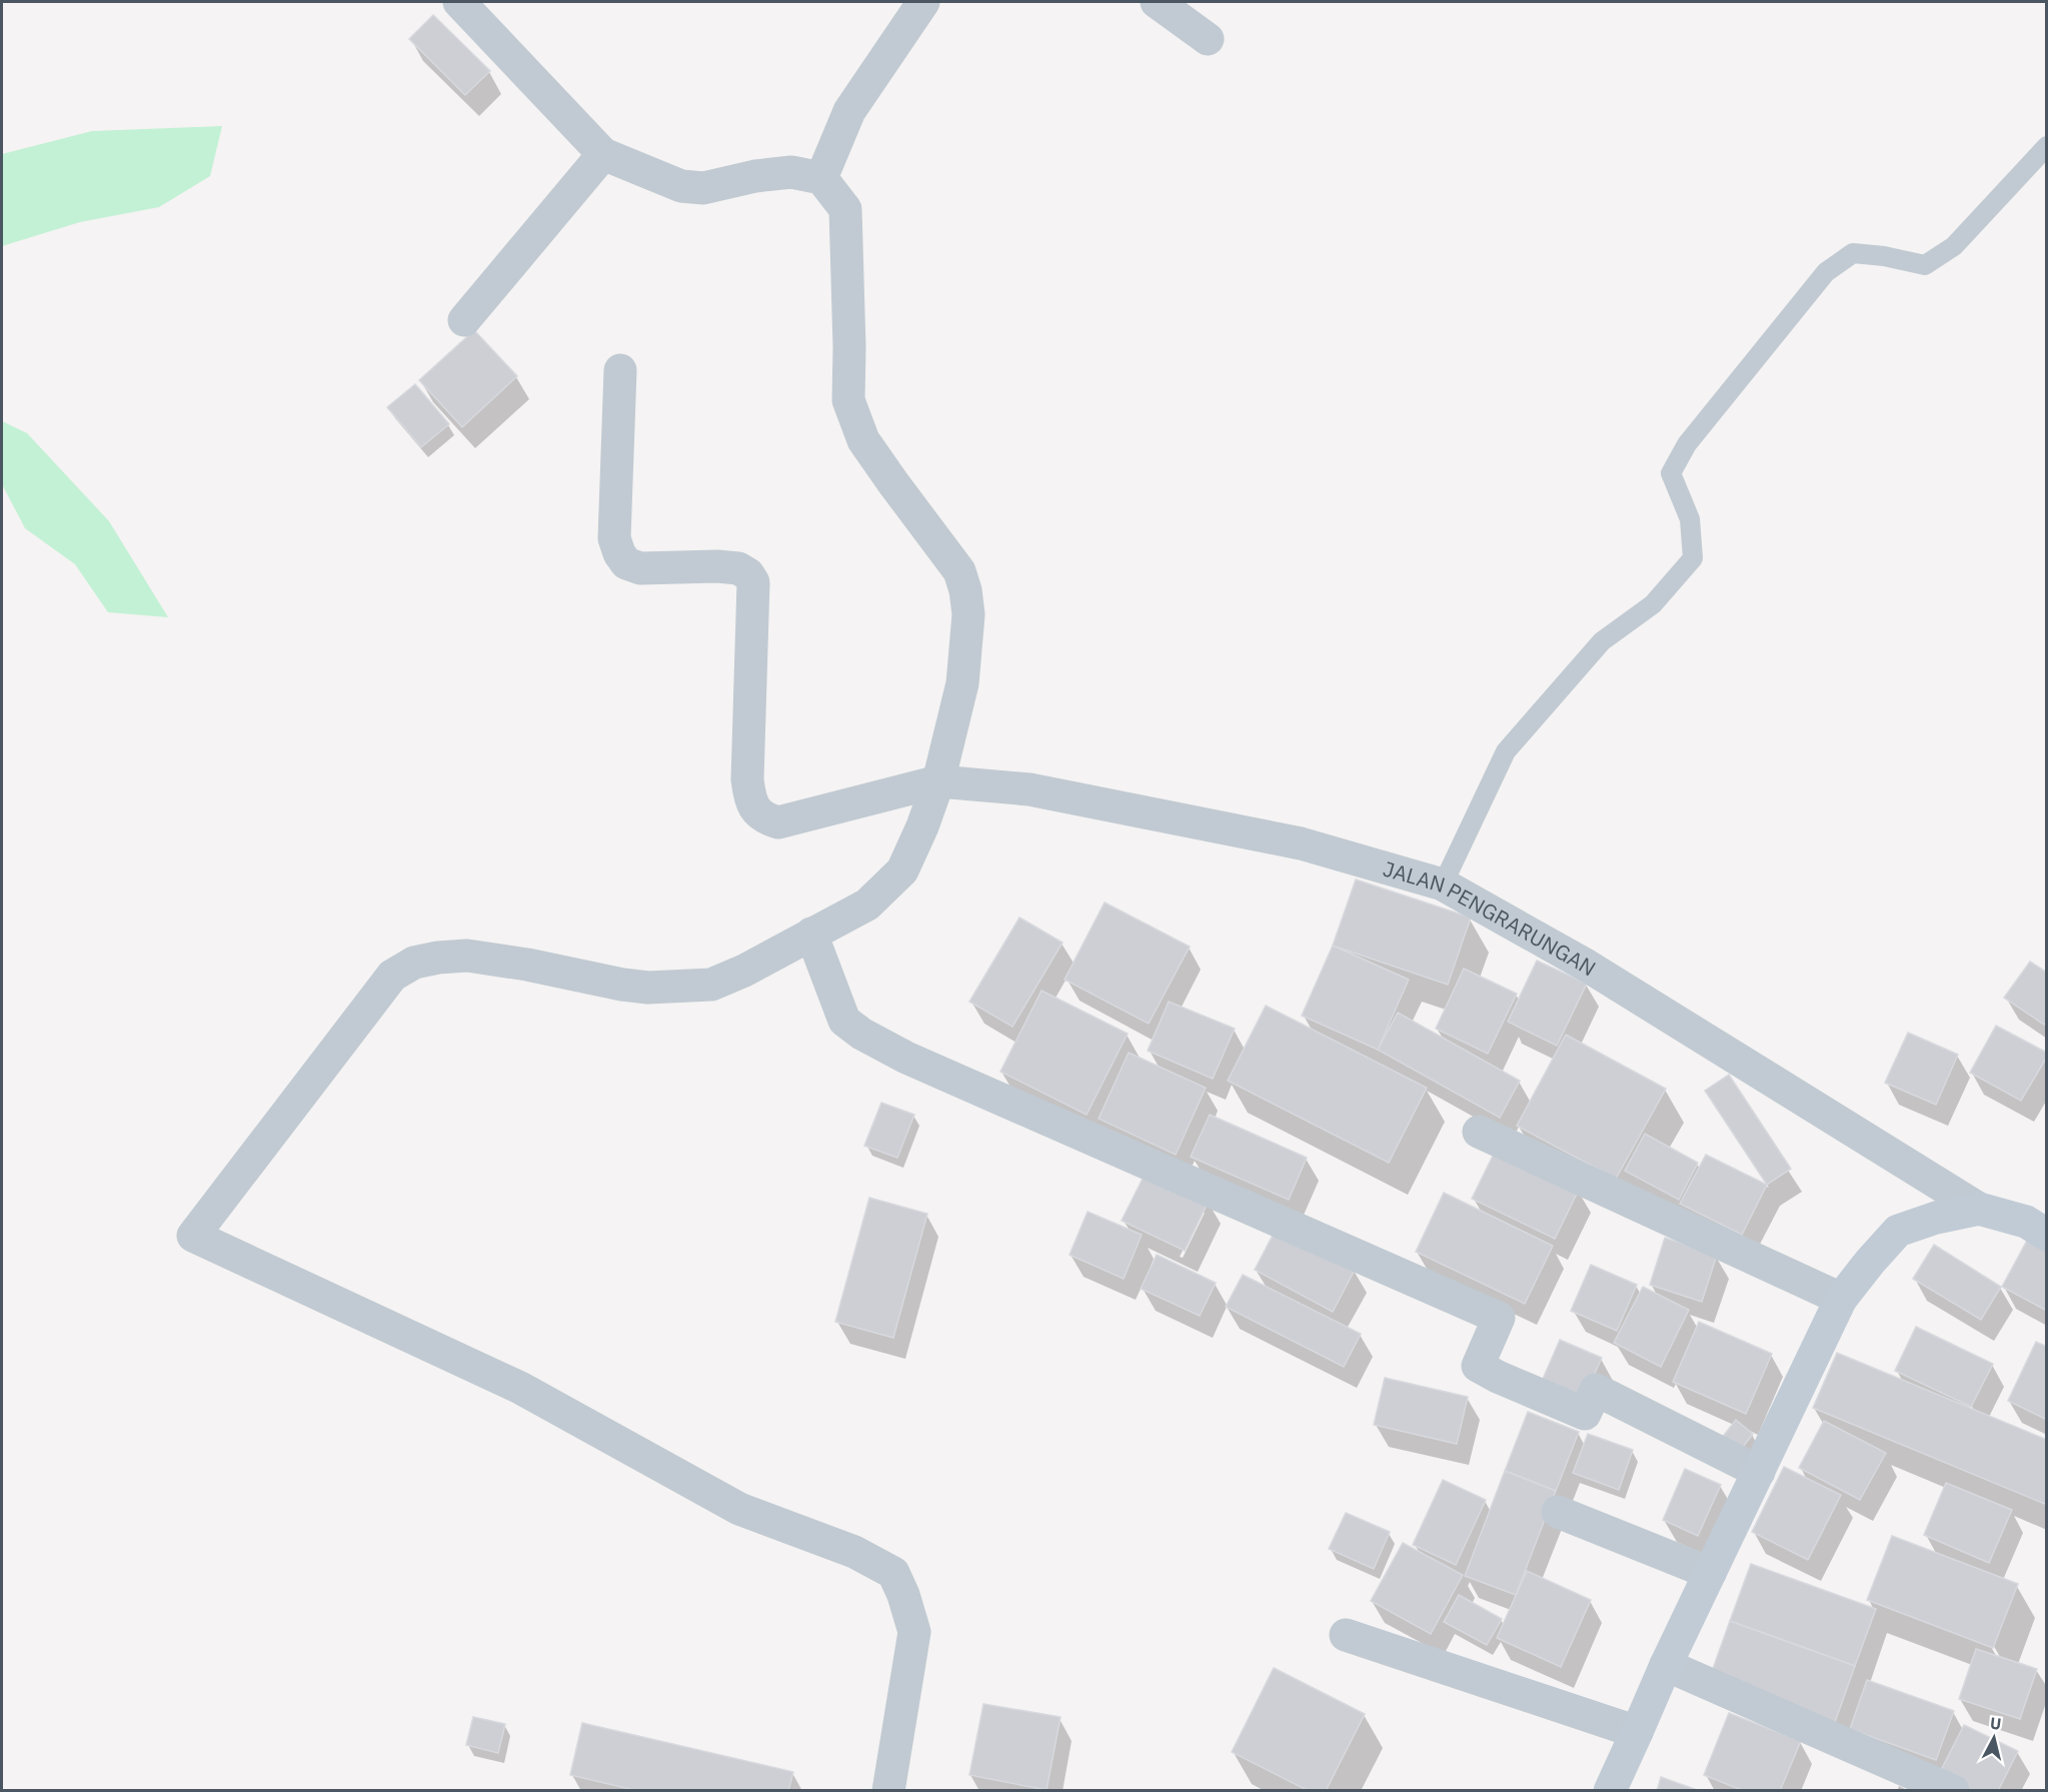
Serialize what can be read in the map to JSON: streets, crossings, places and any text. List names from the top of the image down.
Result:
{
  "streets": {
    "street": ["JALAN PENGRARUNGAN"]
  },
  "north": "top"
}
